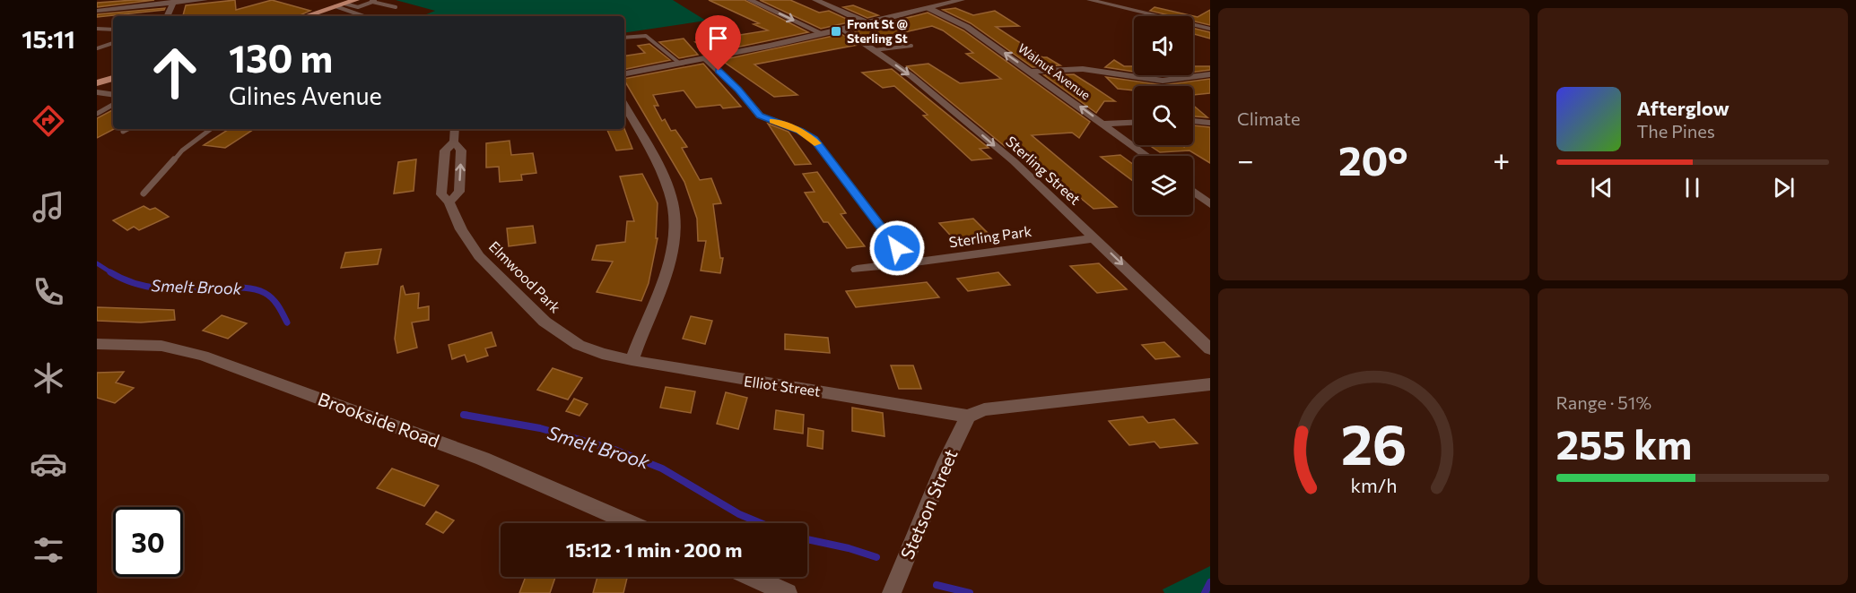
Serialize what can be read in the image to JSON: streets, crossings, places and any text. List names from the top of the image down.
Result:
{
  "streets": {
    "street": [
      "Walnut Avenue",
      "Sterling Street",
      "Sterling Park",
      "Elmwood Park",
      "Elliot Street",
      "Brookside Road",
      "Stetson Street"
    ]
  },
  "crossings": [
    ["Sterling Street", "Sterling Park"],
    ["Elmwood Park", "Elliot Street"],
    ["Elliot Street", "Stetson Street"]
  ],
  "one_way": ["Sterling Street"],
  "water": ["Smelt Brook"],
  "places": {
    "transit": ["Front St @ Sterling St"]
  },
  "page": {
    "tabs": "15:11",
    "tile": [
      "Climate",
      ["Range · 51%", "255 km"]
    ],
    "turn": ["130 m", "Glines Avenue"],
    "song": ["Afterglow", "The Pines"],
    "heat": ["−", "20°", "+"],
    "limit": "30",
    "trip": "15:12 · 1 min · 200 m",
    "gauge": ["26", "km/h"]
  }
}
